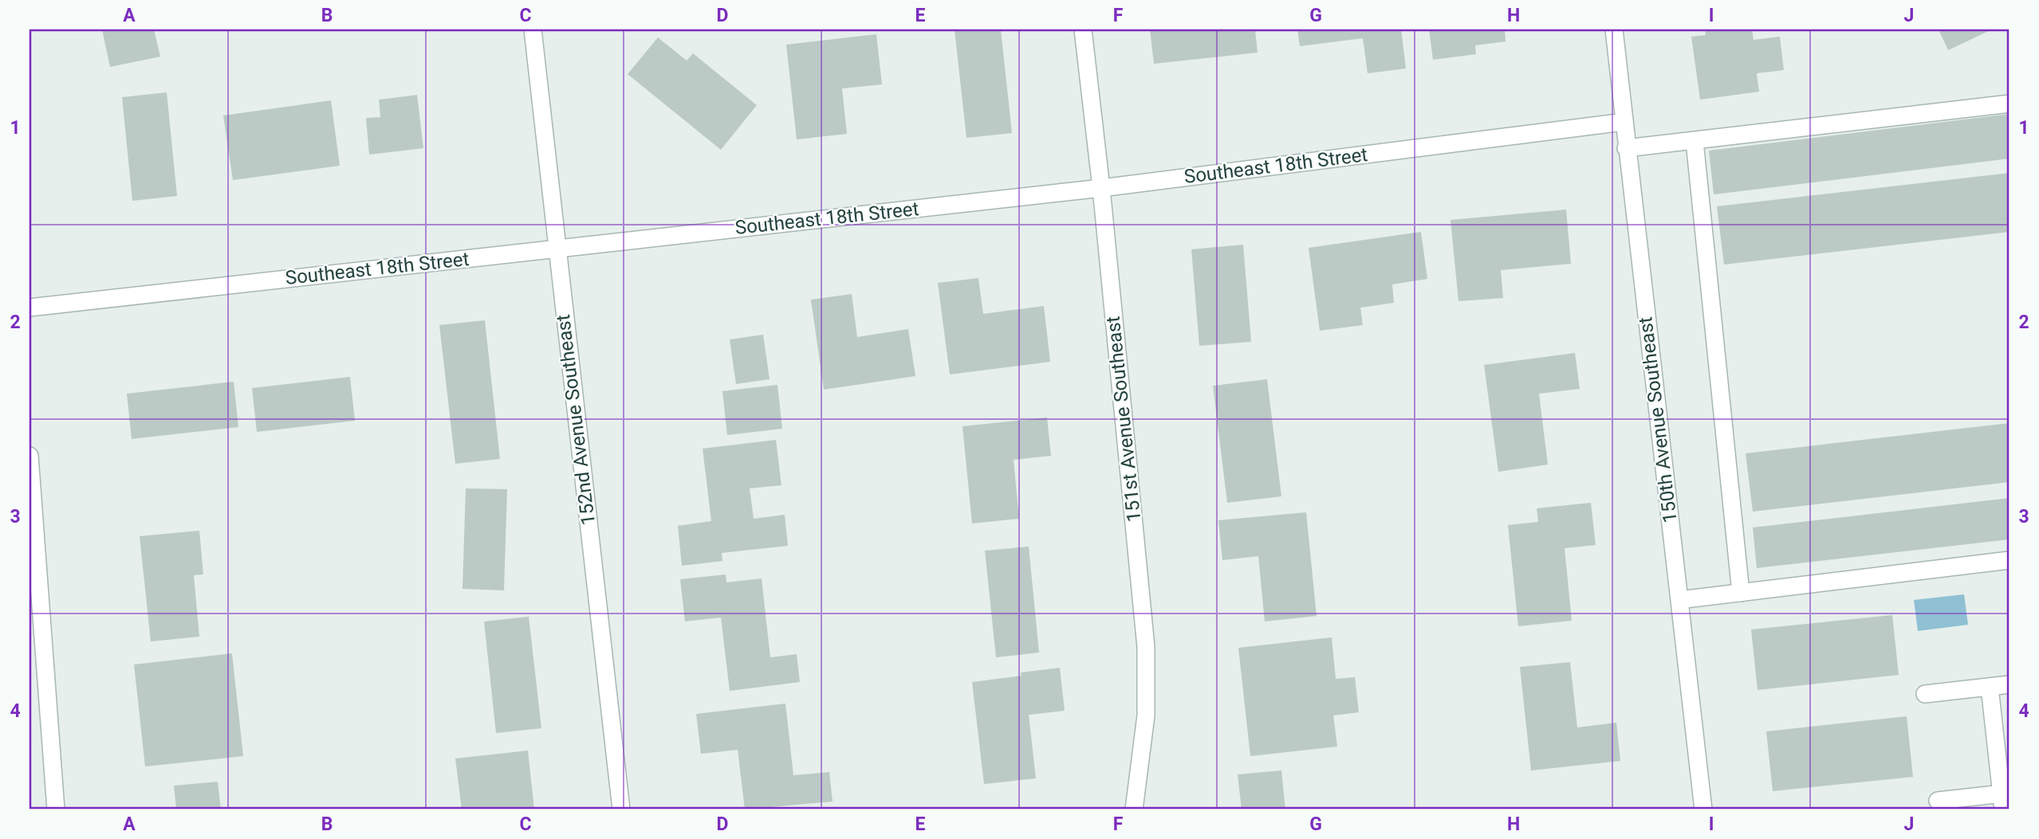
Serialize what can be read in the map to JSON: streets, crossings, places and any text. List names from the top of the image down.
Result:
{
  "streets": {
    "street": [
      "Southeast 18th Street",
      "151st Avenue Southeast",
      "152nd Avenue Southeast",
      "150th Avenue Southeast"
    ]
  },
  "crossings": [
    ["Southeast 18th Street", "151st Avenue Southeast"],
    ["Southeast 18th Street", "152nd Avenue Southeast"],
    ["Southeast 18th Street", "150th Avenue Southeast"]
  ],
  "grid": {
    "columns": [
      "A",
      "B",
      "C",
      "D",
      "E",
      "F",
      "G",
      "H",
      "I",
      "J"
    ],
    "rows": [
      "1",
      "2",
      "3",
      "4"
    ]
  }
}
